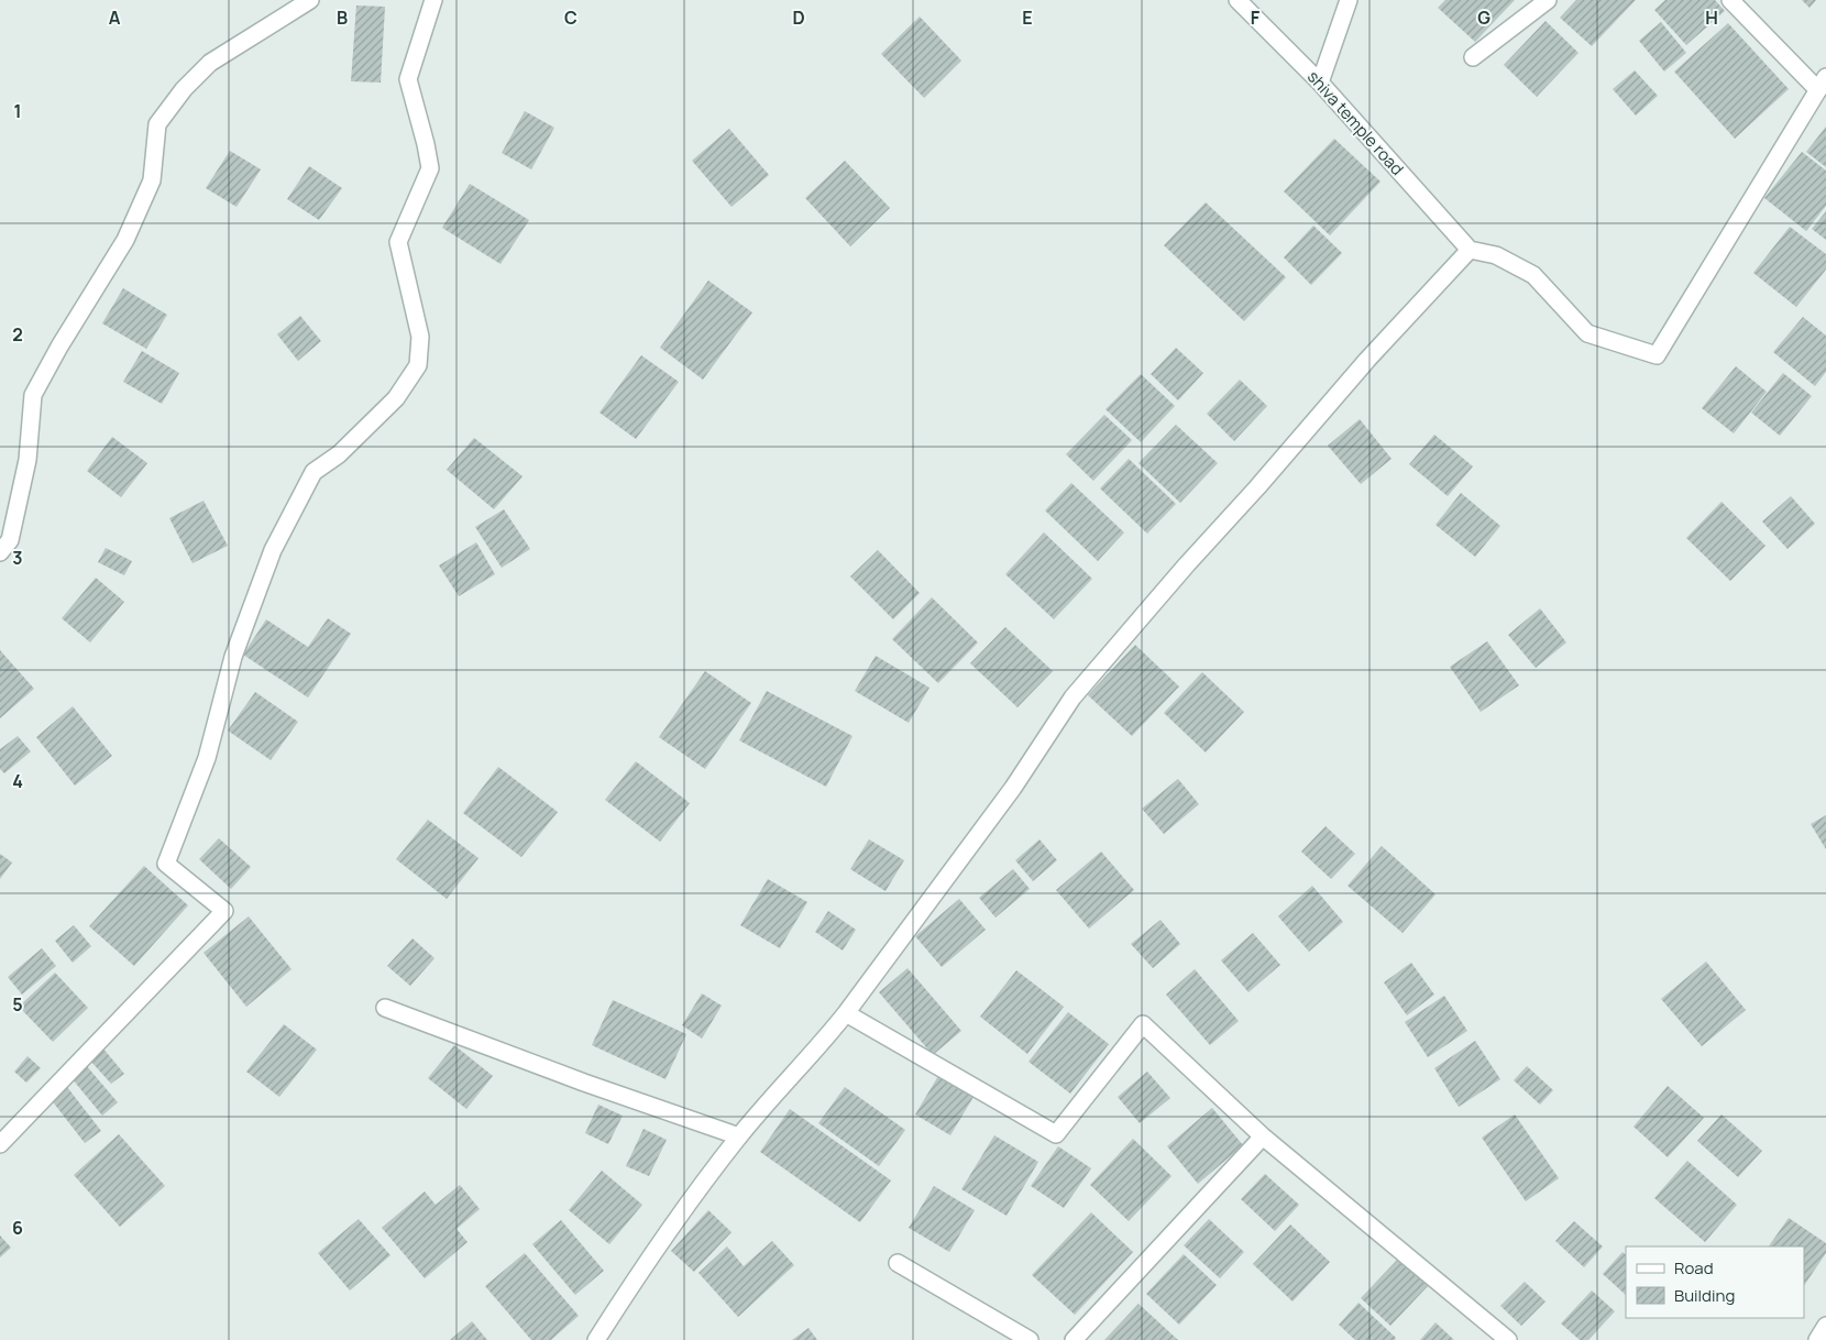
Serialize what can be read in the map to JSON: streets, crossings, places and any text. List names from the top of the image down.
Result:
{
  "streets": {
    "street": ["shiva temple road"]
  },
  "legend": ["Road", "Building"],
  "grid": {
    "columns": [
      "A",
      "B",
      "C",
      "D",
      "E",
      "F",
      "G",
      "H"
    ],
    "rows": [
      "1",
      "2",
      "3",
      "4",
      "5",
      "6"
    ]
  }
}
